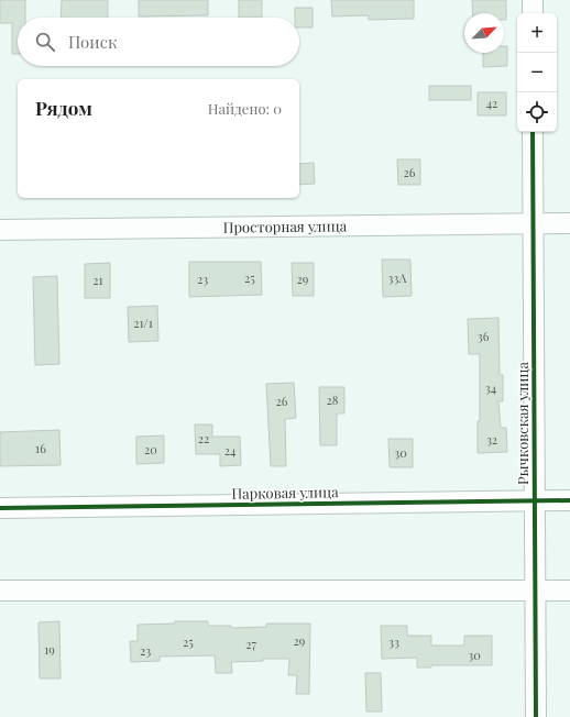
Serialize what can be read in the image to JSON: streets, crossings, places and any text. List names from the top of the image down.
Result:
{
  "streets": {
    "street": ["Просторная улица", "Рычковская улица", "Парковая улица"]
  },
  "crossings": [
    ["Просторная улица", "Рычковская улица"],
    ["Рычковская улица", "Парковая улица"]
  ],
  "house_numbers": [
    "42",
    "26",
    "25",
    "33А",
    "23",
    "29",
    "21",
    "21/1",
    "36",
    "34",
    "28",
    "26",
    "22",
    "32",
    "16",
    "20",
    "24",
    "30",
    "29",
    "25",
    "33",
    "27",
    "19",
    "23",
    "30"
  ],
  "north": "top right",
  "page": {
    "map_buttons": ["+", "−"],
    "search": "Поиск",
    "heading": ["Рядом", "Найдено: 0"]
  }
}
